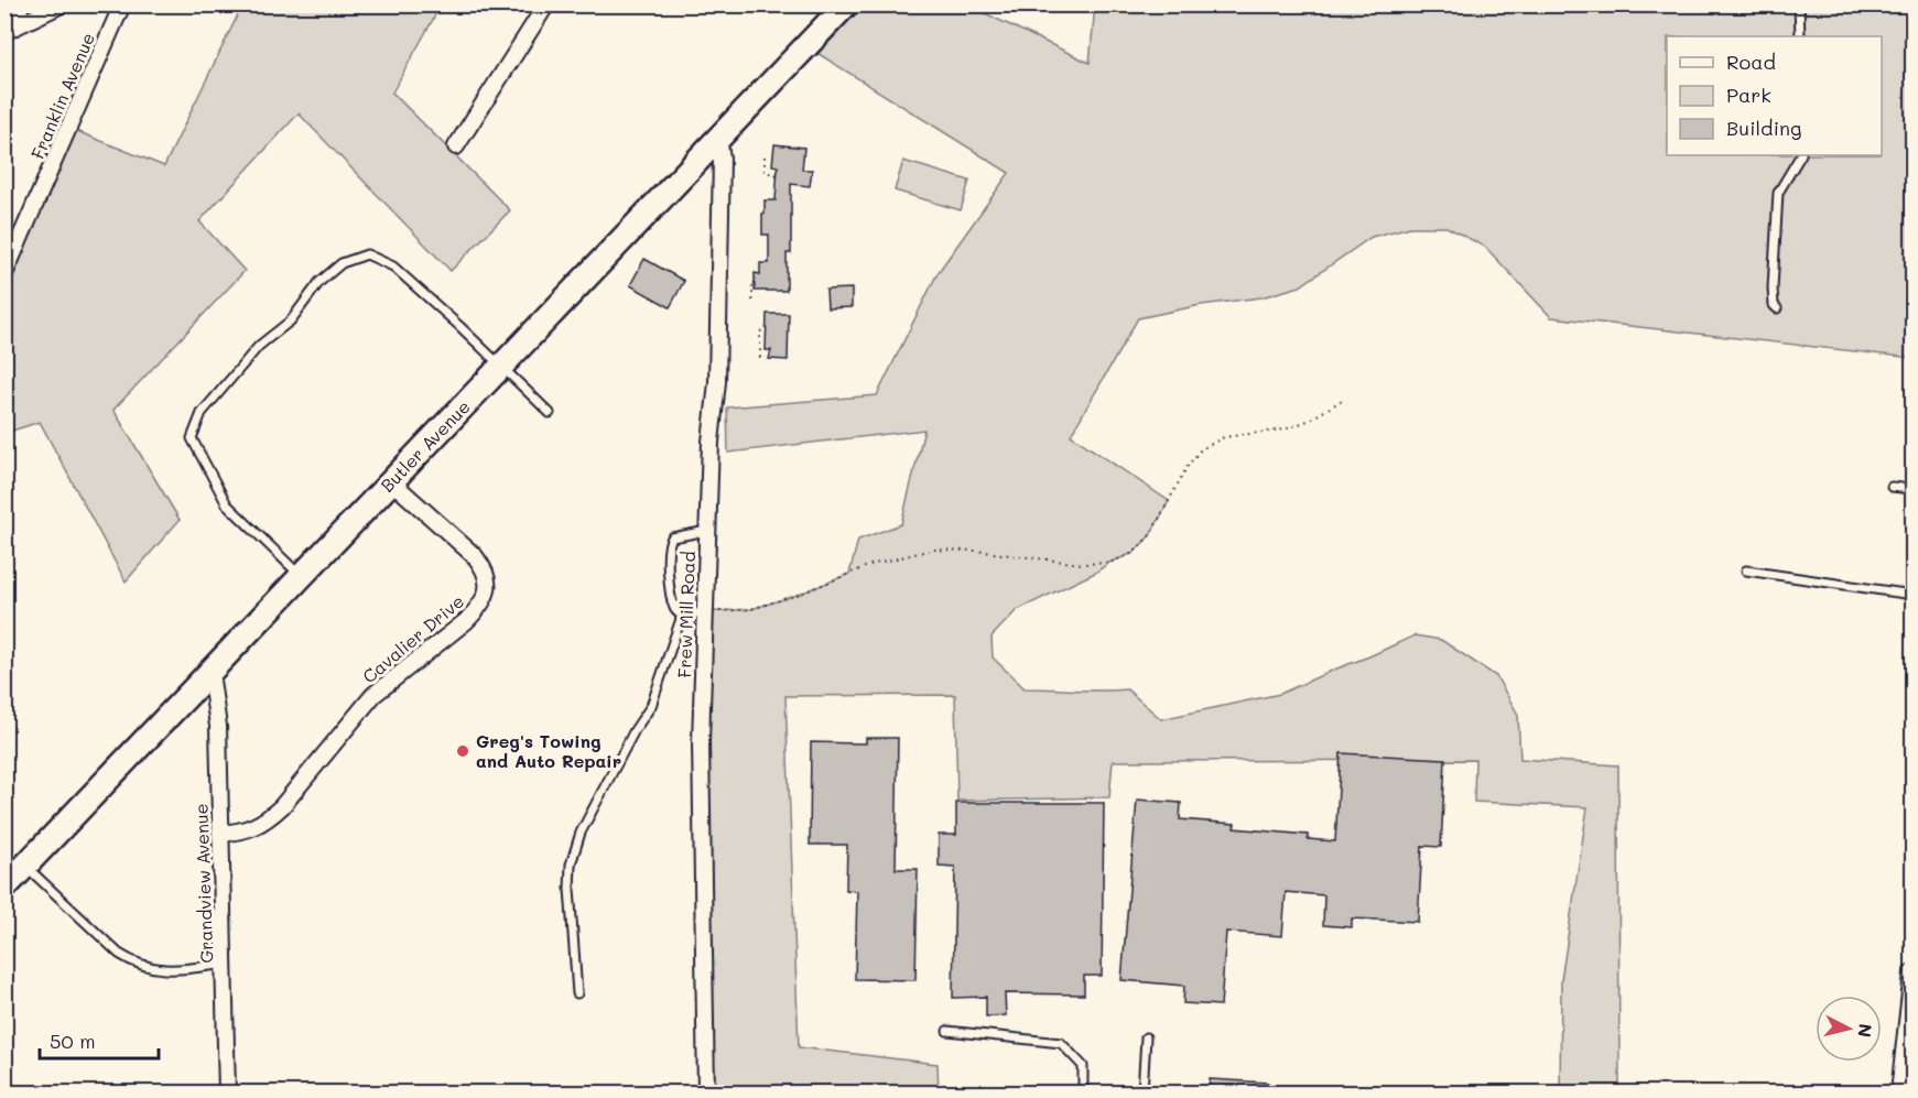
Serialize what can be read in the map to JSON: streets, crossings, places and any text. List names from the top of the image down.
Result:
{
  "streets": {
    "main road": ["Butler Avenue"],
    "street": [
      "Franklin Avenue",
      "Frew Mill Road",
      "Cavalier Drive",
      "Grandview Avenue"
    ]
  },
  "crossings": [
    ["Butler Avenue", "Frew Mill Road"],
    ["Butler Avenue", "Cavalier Drive"],
    ["Butler Avenue", "Grandview Avenue"],
    ["Cavalier Drive", "Grandview Avenue"]
  ],
  "places": ["Greg's Towing and Auto Repair"],
  "legend": ["Road", "Park", "Building"],
  "scale_bar": "50 m",
  "north": "right"
}
